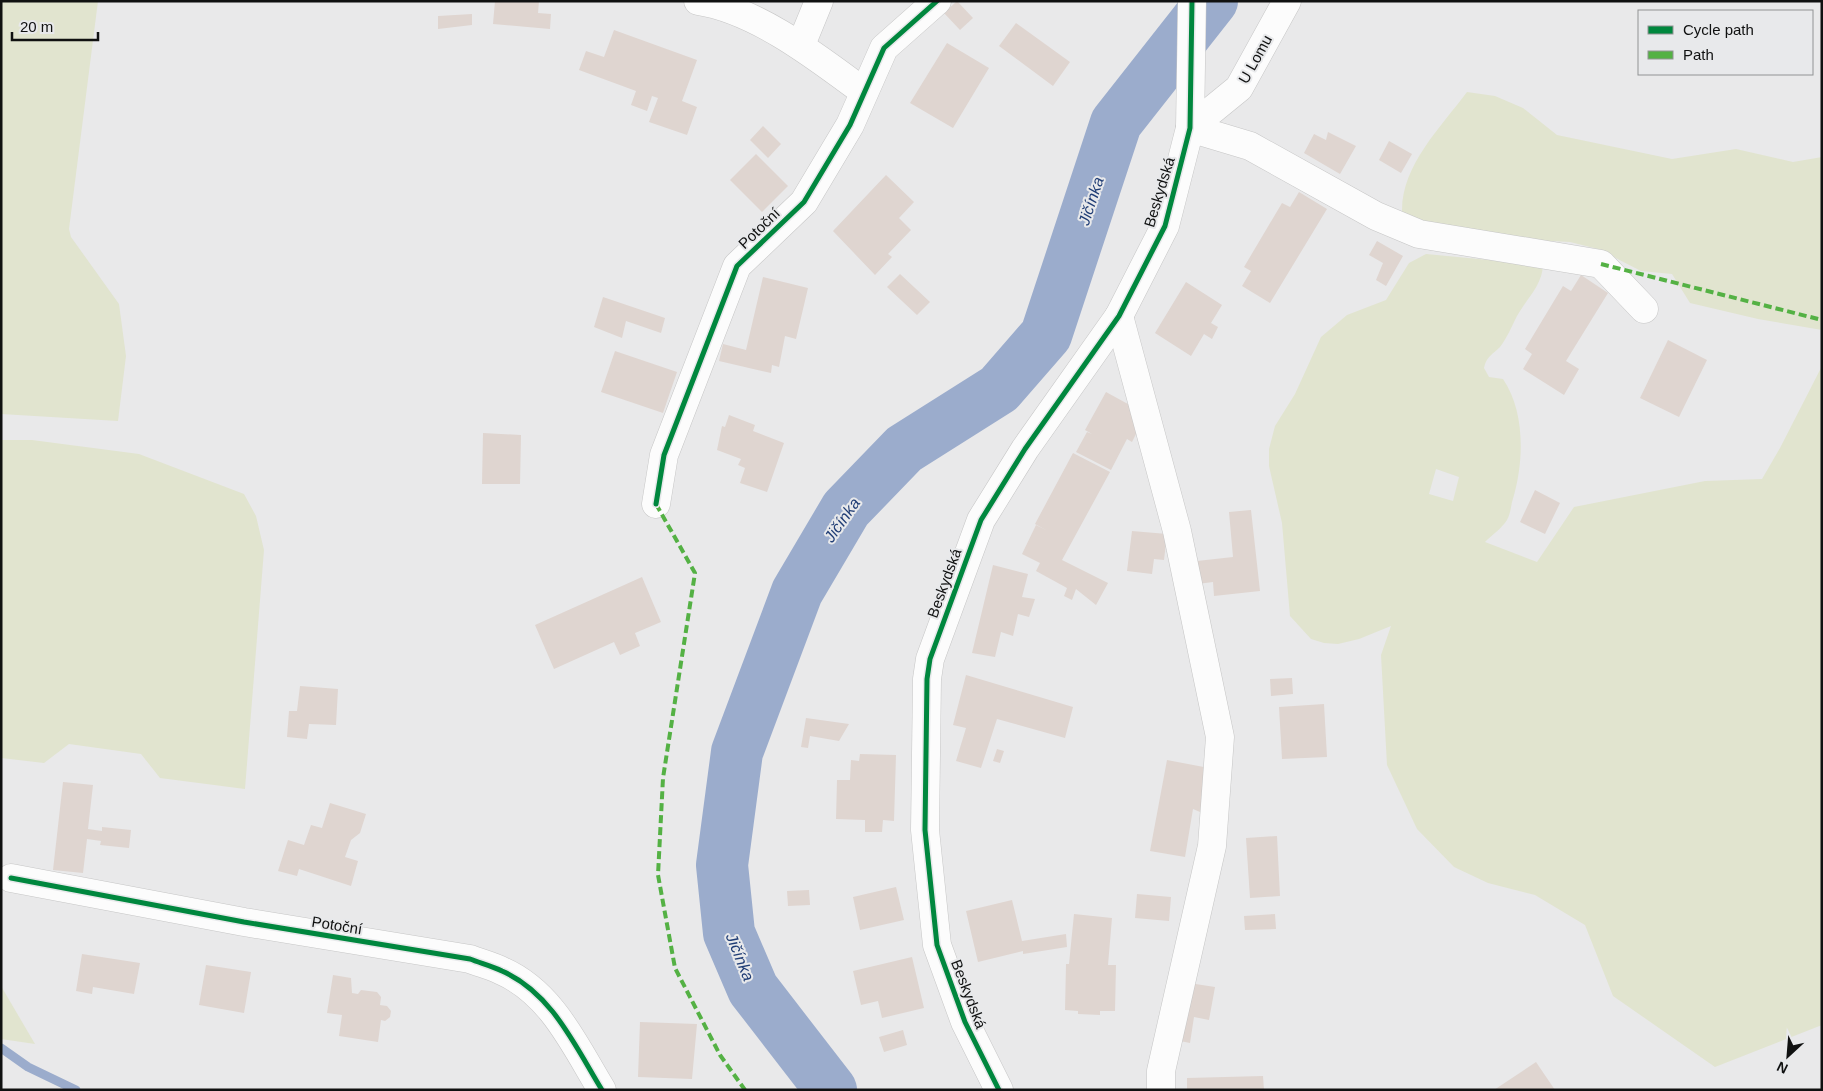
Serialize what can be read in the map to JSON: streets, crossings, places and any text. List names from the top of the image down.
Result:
{
  "streets": {
    "street": ["U Lomu", "Beskydská", "Potoční"]
  },
  "crossings": [
    ["U Lomu", "Beskydská"]
  ],
  "water": ["Jičínka"],
  "legend": ["Cycle path", "Path"],
  "scale_bar": "20 m",
  "north": "bottom left"
}
